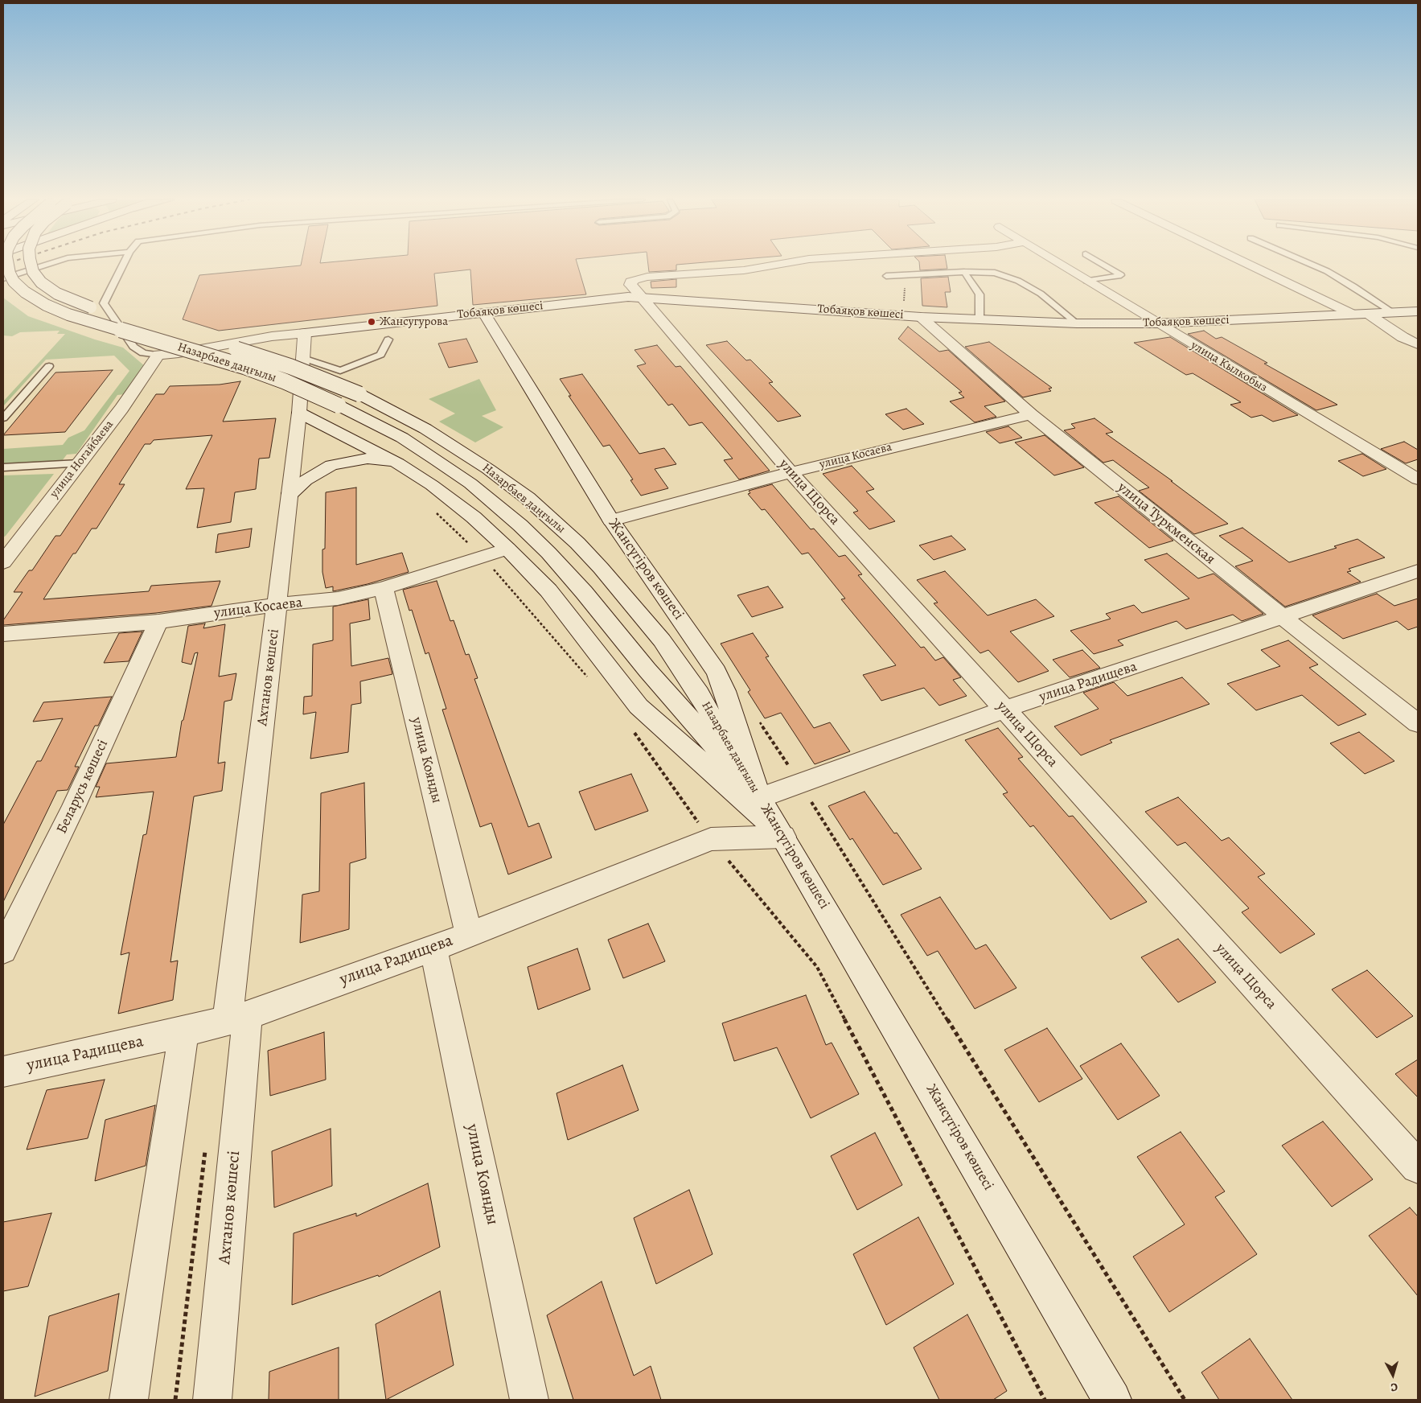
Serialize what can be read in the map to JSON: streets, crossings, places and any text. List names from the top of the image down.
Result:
{
  "streets": {
    "street": [
      "Тобаяқов көшесі",
      "Назарбаев даңғылы",
      "улица Кылкобыз",
      "улица Косаева",
      "улица Ногайбаева",
      "улица Щорса",
      "улица Туркменская",
      "Жансүгіров көшесі",
      "Ахтанов көшесі",
      "улица Радищева",
      "улица Коянды",
      "Беларусь көшесі"
    ]
  },
  "crossings": [
    ["Тобаяқов көшесі", "улица Кылкобыз"],
    ["Тобаяқов көшесі", "улица Ногайбаева"],
    ["Тобаяқов көшесі", "улица Щорса"],
    ["Тобаяқов көшесі", "улица Туркменская"],
    ["Тобаяқов көшесі", "Жансүгіров көшесі"],
    ["Тобаяқов көшесі", "Ахтанов көшесі"],
    ["Назарбаев даңғылы", "Жансүгіров көшесі"],
    ["Назарбаев даңғылы", "улица Радищева"],
    ["улица Косаева", "улица Щорса"],
    ["улица Косаева", "улица Туркменская"],
    ["улица Косаева", "Жансүгіров көшесі"],
    ["улица Косаева", "Ахтанов көшесі"],
    ["улица Косаева", "улица Коянды"],
    ["улица Косаева", "Беларусь көшесі"],
    ["улица Щорса", "улица Радищева"],
    ["улица Туркменская", "улица Радищева"],
    ["Жансүгіров көшесі", "улица Радищева"],
    ["Ахтанов көшесі", "улица Радищева"],
    ["улица Радищева", "улица Коянды"]
  ],
  "places": ["Жансугурова"],
  "north": "bottom"
}
